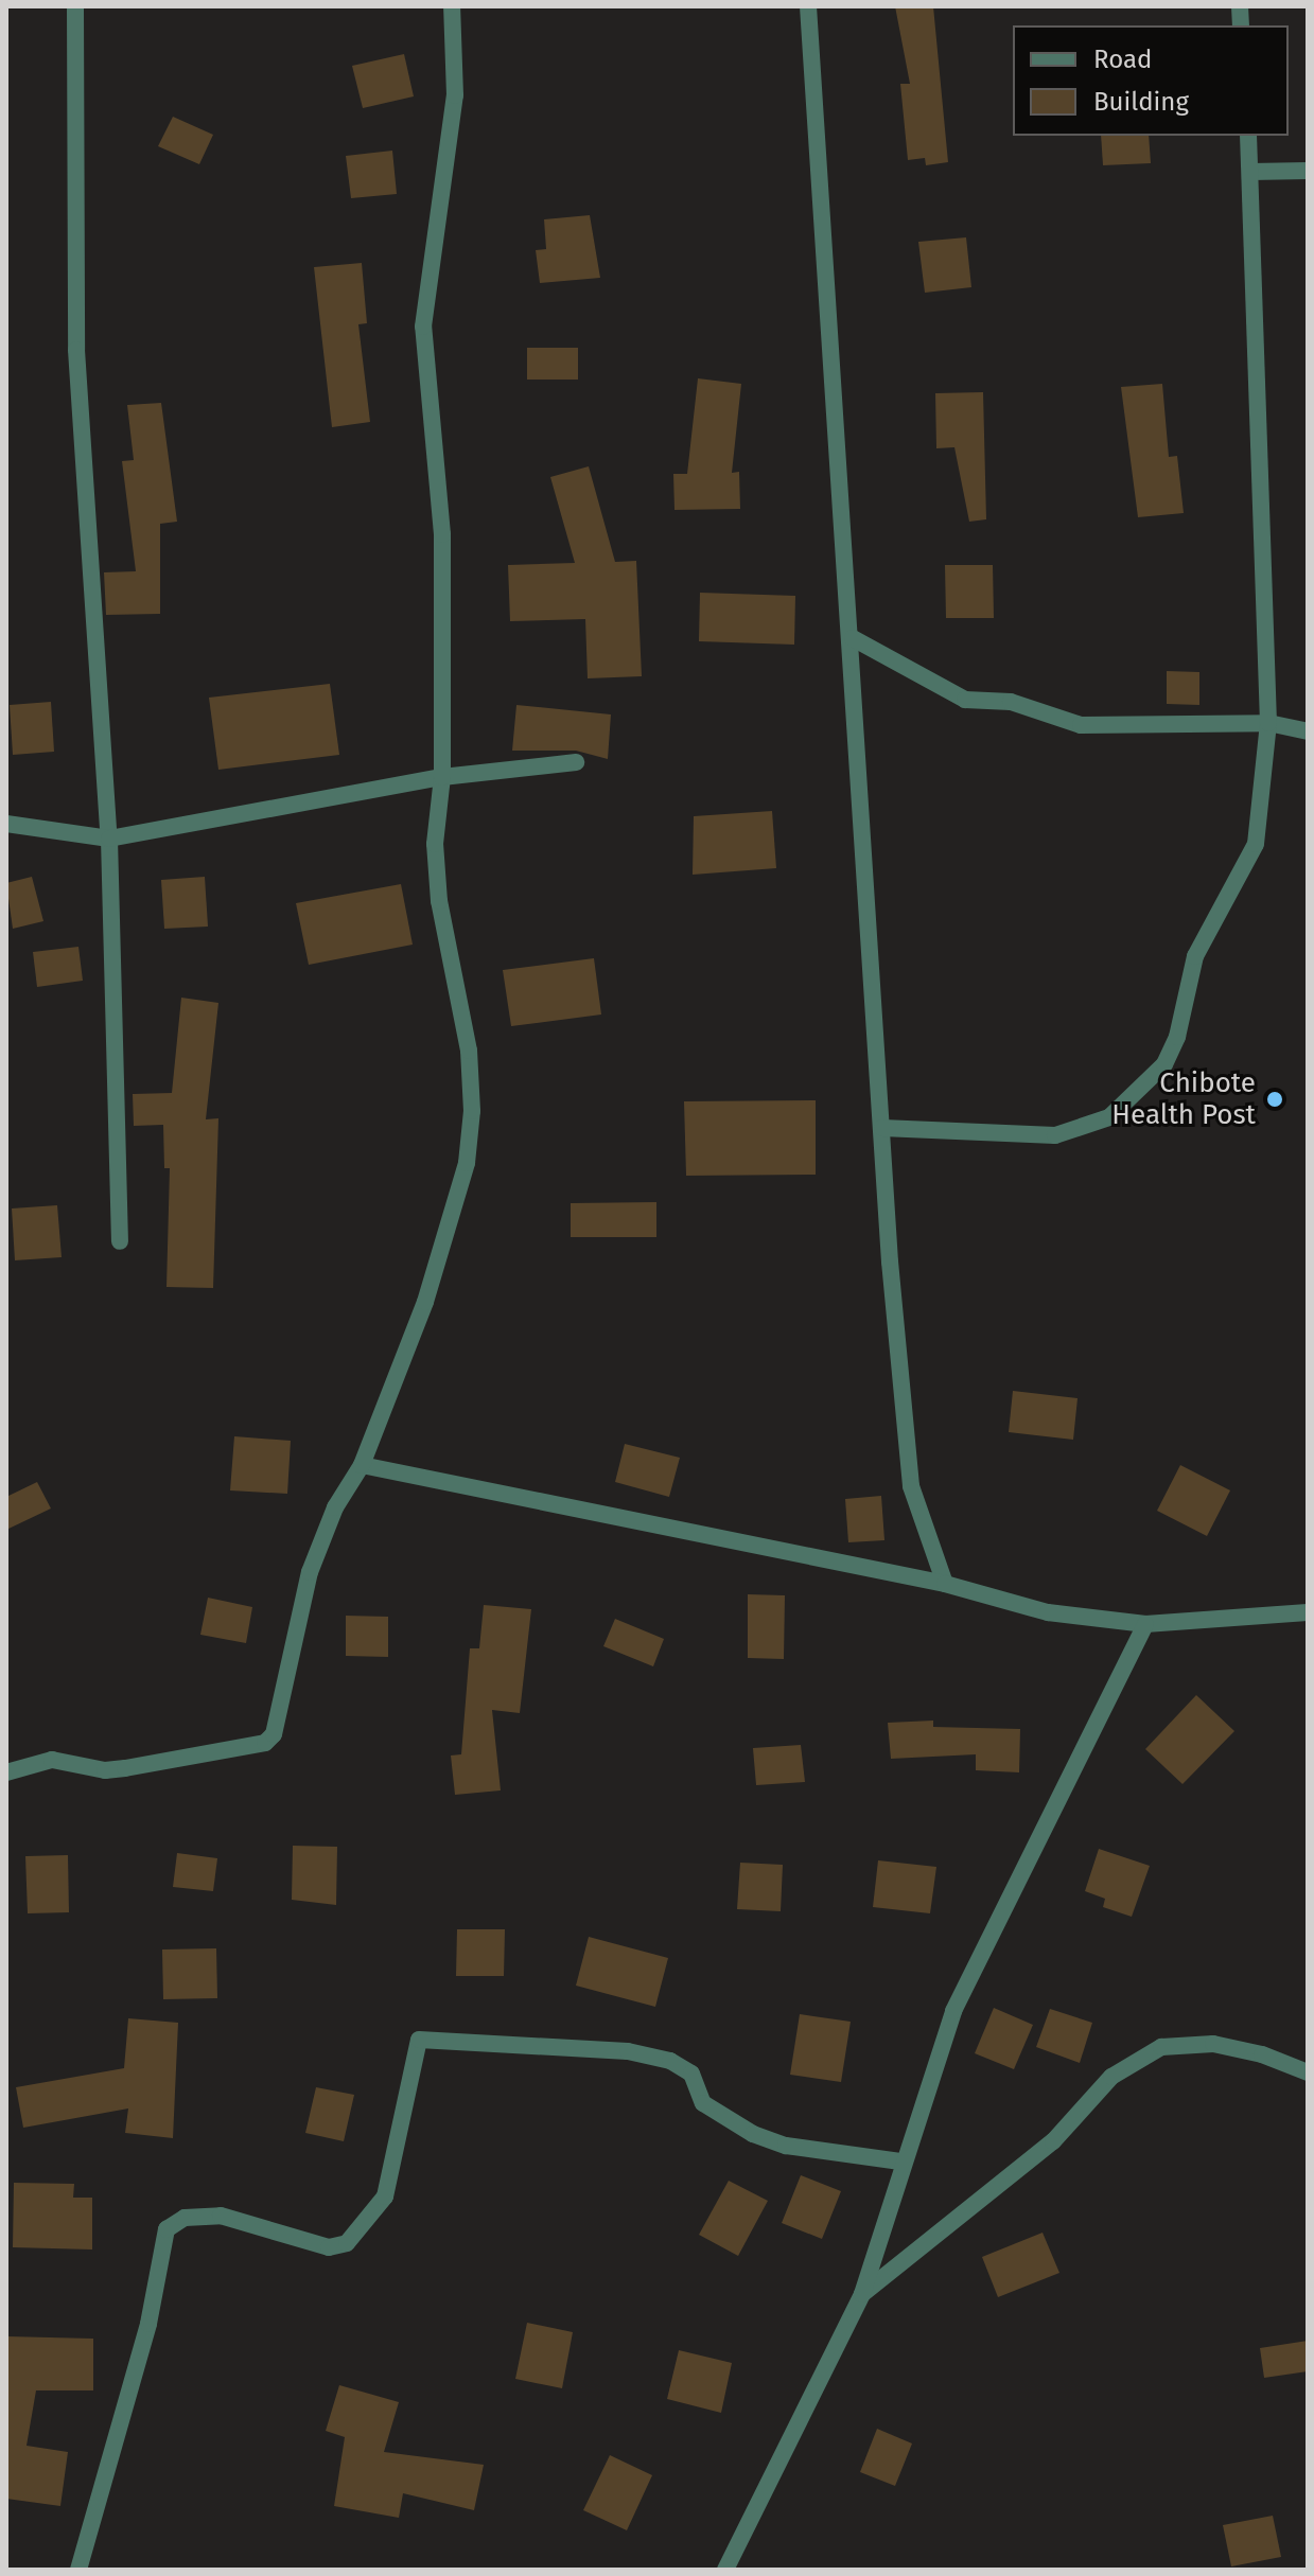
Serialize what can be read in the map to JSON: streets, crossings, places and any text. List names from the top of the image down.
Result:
{
  "places": ["Chibote Health Post"],
  "legend": ["Road", "Building"]
}
